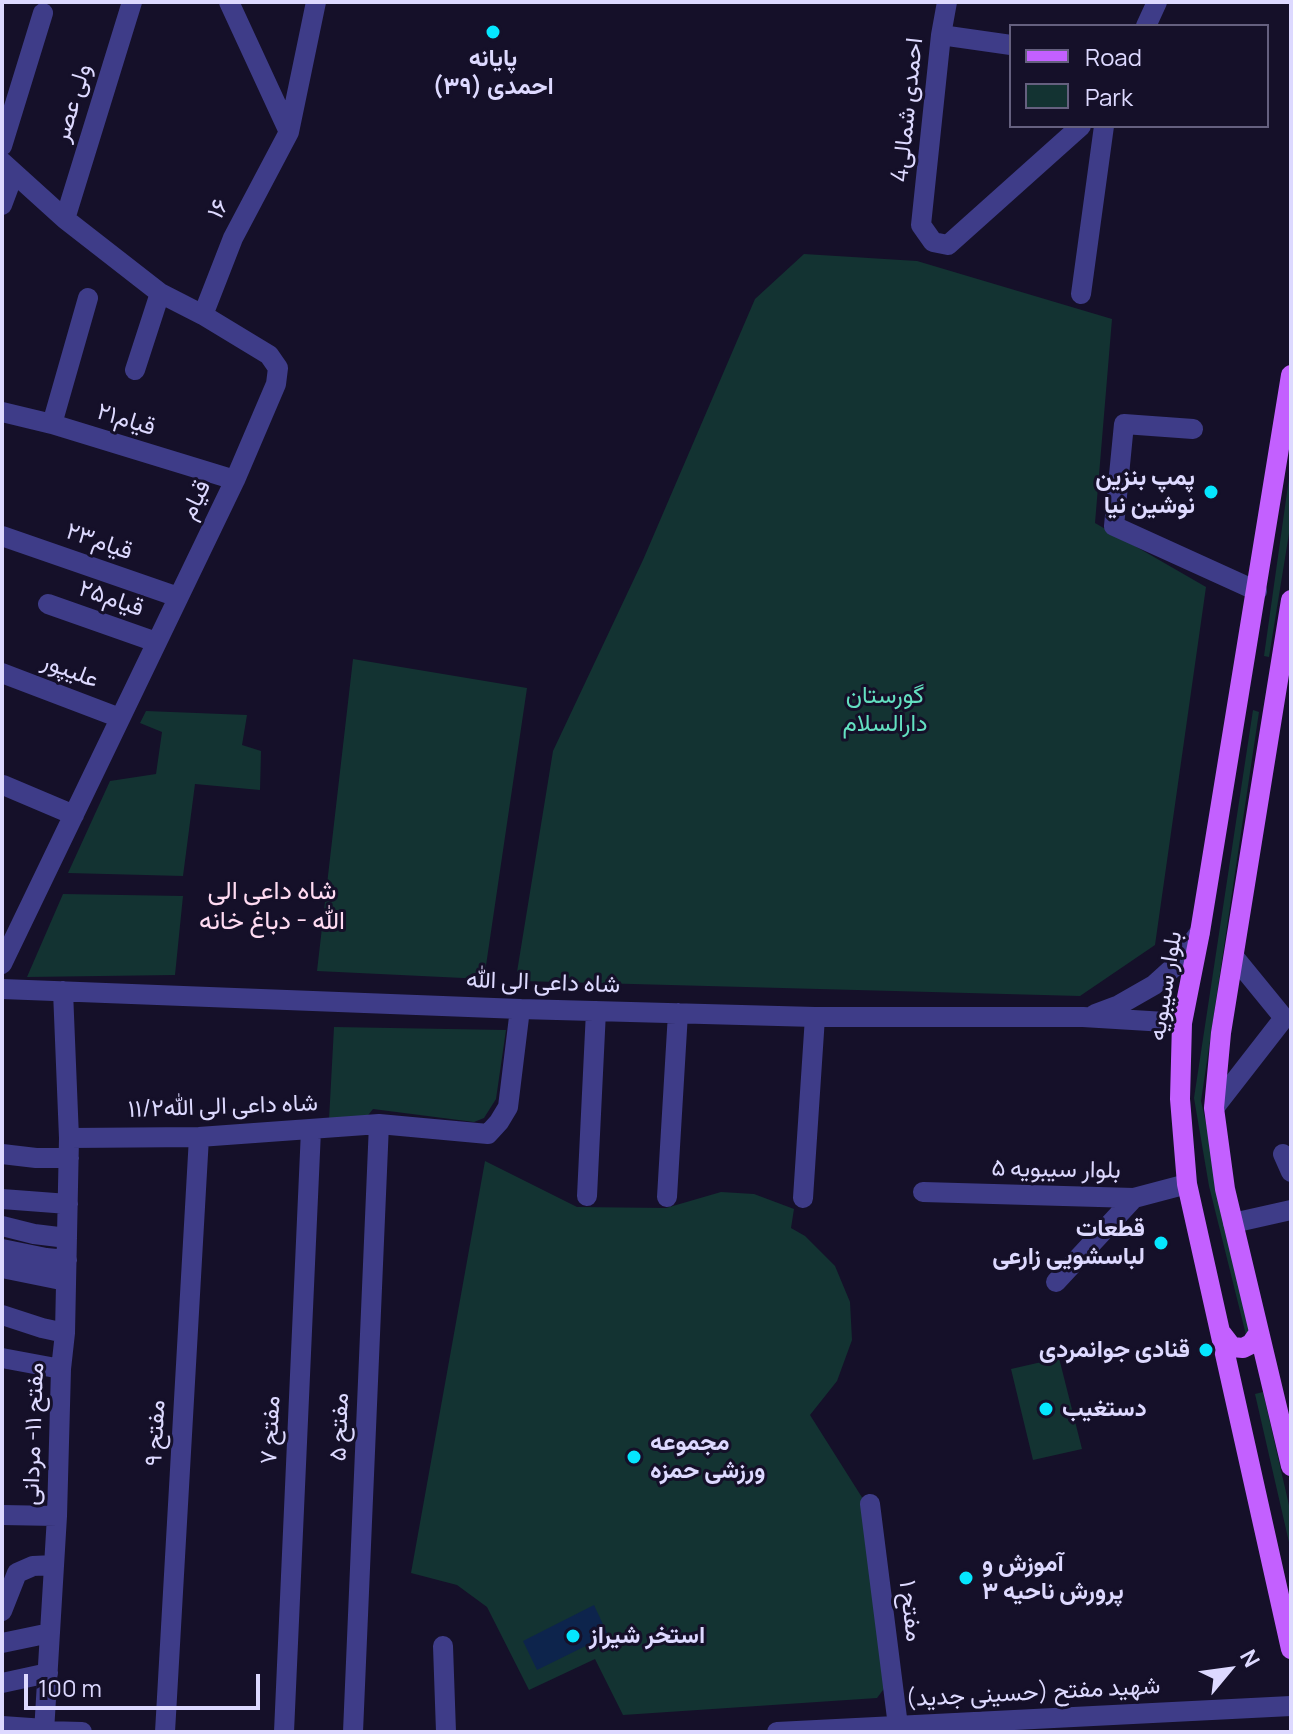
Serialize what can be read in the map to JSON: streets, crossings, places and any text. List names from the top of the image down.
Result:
{
  "streets": {
    "main road": ["بلوار سیبویه"],
    "street": [
      "ولی عصر",
      "4احمدی شمالی",
      "۱۶",
      "قیام۲۱",
      "قیام",
      "قیام۲۳",
      "قیام۲۵",
      "علیپور",
      "شاه داعی الی الله",
      "۱۱/۲شاه داعی الی الله",
      "بلوار سیبویه ۵",
      "مفتح ۵",
      "مفتح ۷",
      "مفتح ۹",
      "مفتح ۱۱- مردانی",
      "مفتح ۱",
      "شهید مفتح (حسینی جدید)"
    ]
  },
  "crossings": [
    ["ولی عصر", "قیام"],
    ["۱۶", "قیام"],
    ["قیام۲۱", "قیام"],
    ["قیام", "قیام۲۳"],
    ["قیام", "قیام۲۵"],
    ["قیام", "علیپور"],
    ["شاه داعی الی الله", "بلوار سیبویه"],
    ["شاه داعی الی الله", "۱۱/۲شاه داعی الی الله"],
    ["شاه داعی الی الله", "مفتح ۱۱- مردانی"],
    ["بلوار سیبویه", "بلوار سیبویه ۵"],
    ["۱۱/۲شاه داعی الی الله", "مفتح ۵"],
    ["۱۱/۲شاه داعی الی الله", "مفتح ۷"],
    ["۱۱/۲شاه داعی الی الله", "مفتح ۹"],
    ["۱۱/۲شاه داعی الی الله", "مفتح ۱۱- مردانی"],
    ["مفتح ۱", "شهید مفتح (حسینی جدید)"]
  ],
  "districts": ["شاه داعی الی الله - دباغ خانه"],
  "parks": ["گورستان دارالسلام"],
  "places": [
    "پایانه احمدی (۳۹)",
    "پمپ بنزین نوشین نیا",
    "قطعات لباسشویی زارعی",
    "قنادی جوانمردی",
    "دستغیب",
    "مجموعه ورزشی حمزه",
    "آموزش و پرورش ناحیه ۳",
    "استخر شیراز"
  ],
  "legend": ["Road", "Park"],
  "scale_bar": "100 m",
  "north": "top right"
}
